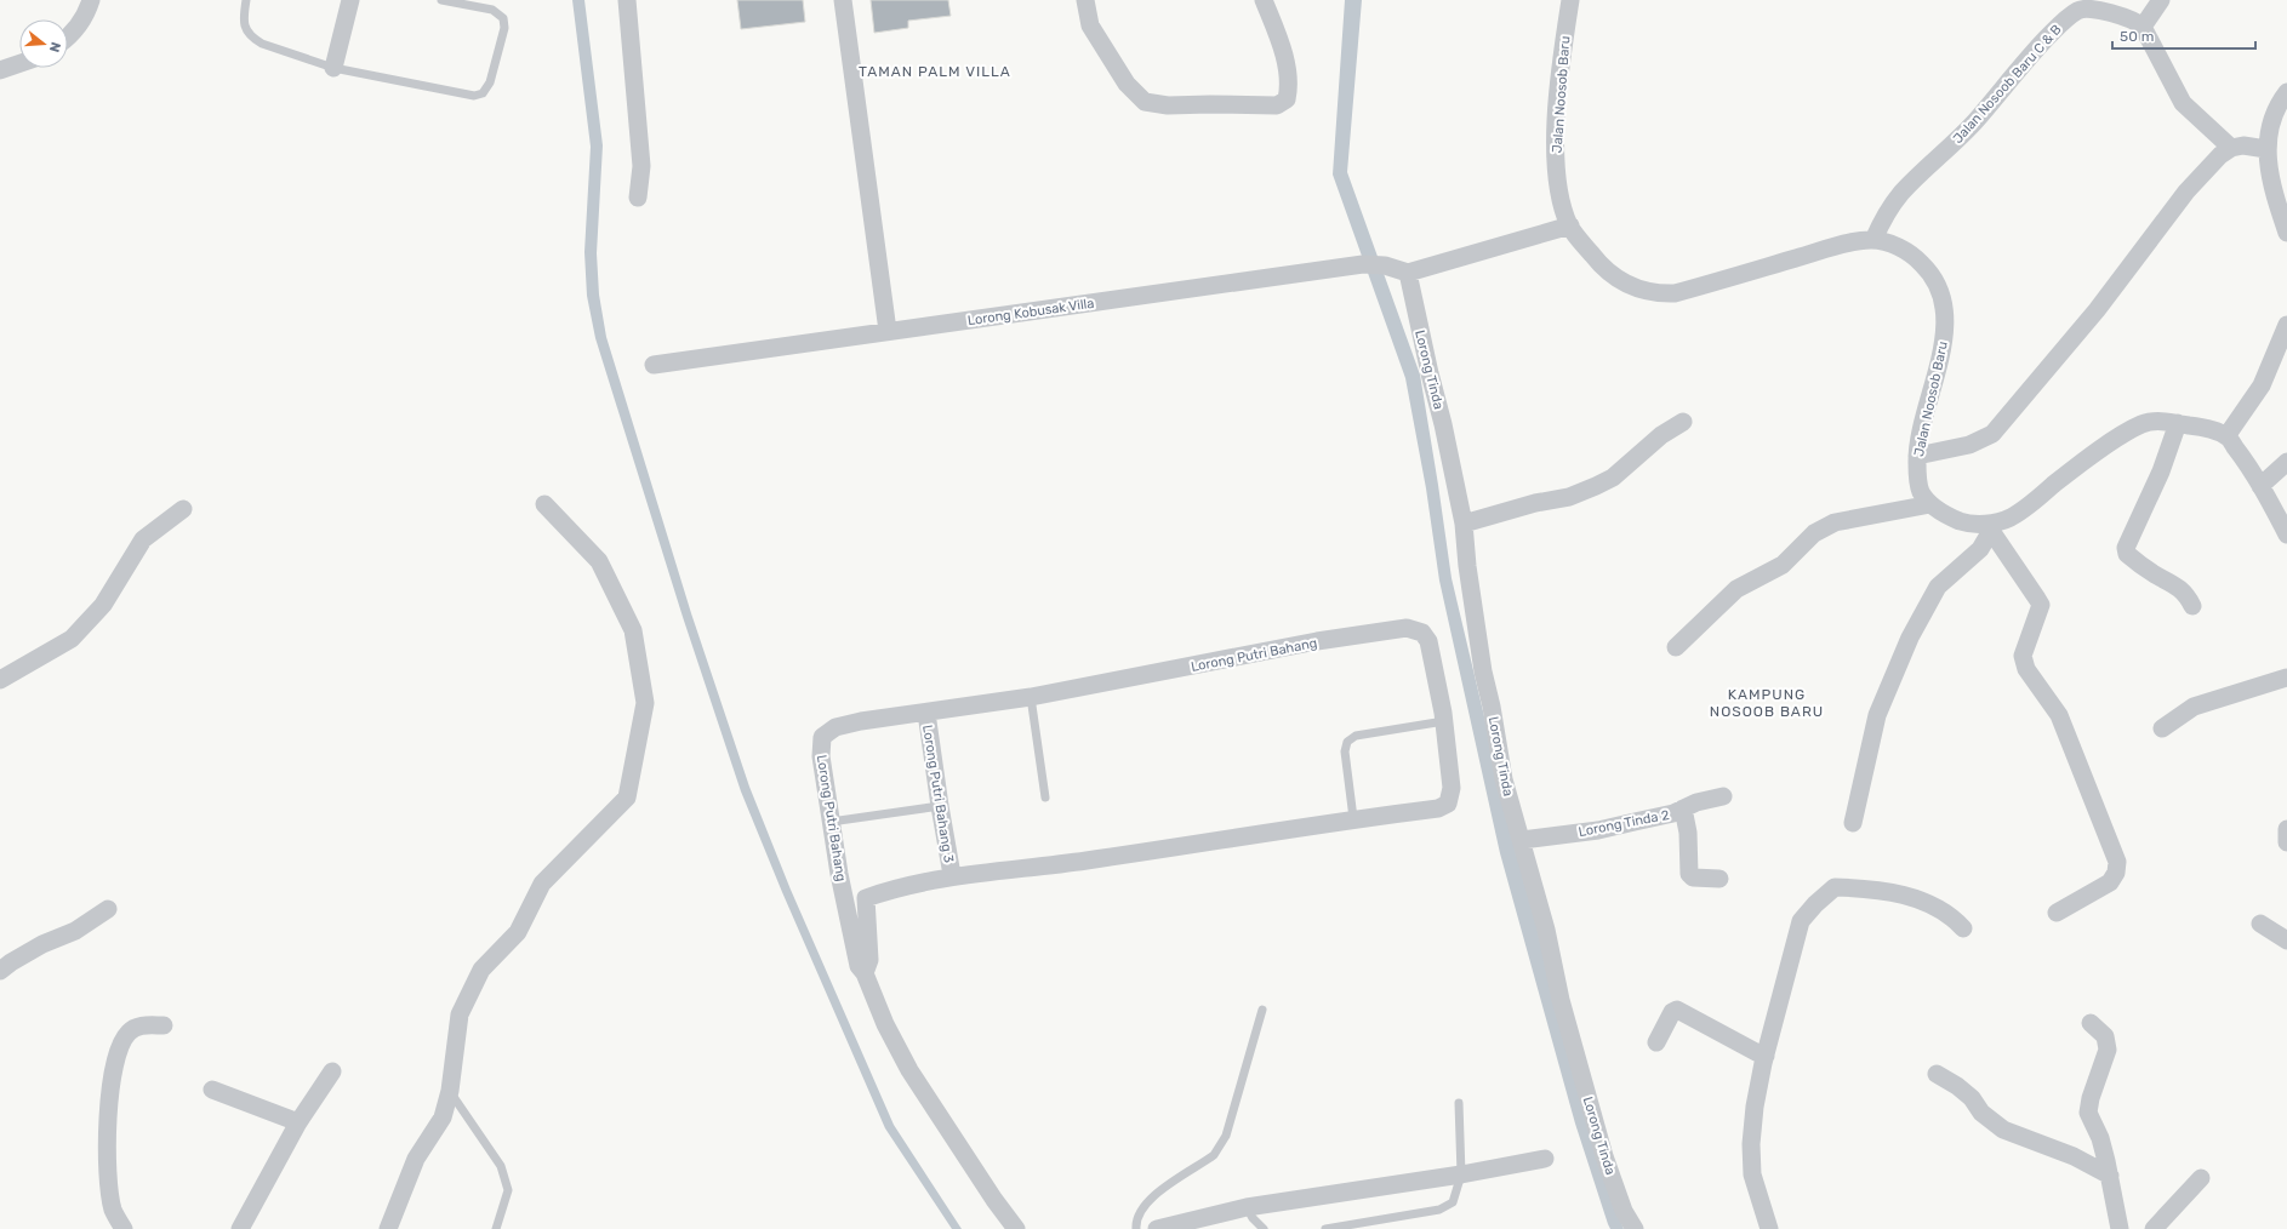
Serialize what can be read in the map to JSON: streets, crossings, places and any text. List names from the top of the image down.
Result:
{
  "streets": {
    "street": [
      "Jalan Nosoob Baru C & B",
      "Jalan Noosob Baru",
      "Lorong Kobusak Villa",
      "Lorong Tinda",
      "Lorong Putri Bahang",
      "Lorong Putri Bahang 3",
      "Lorong Tinda 2"
    ]
  },
  "crossings": [
    ["Jalan Nosoob Baru C & B", "Jalan Noosob Baru"],
    ["Lorong Kobusak Villa", "Lorong Tinda"],
    ["Lorong Tinda", "Lorong Tinda 2"],
    ["Lorong Putri Bahang", "Lorong Putri Bahang 3"]
  ],
  "districts": ["TAMAN PALM VILLA", "KAMPUNG NOSOOB BARU"],
  "scale_bar": "50 m",
  "north": "right"
}
